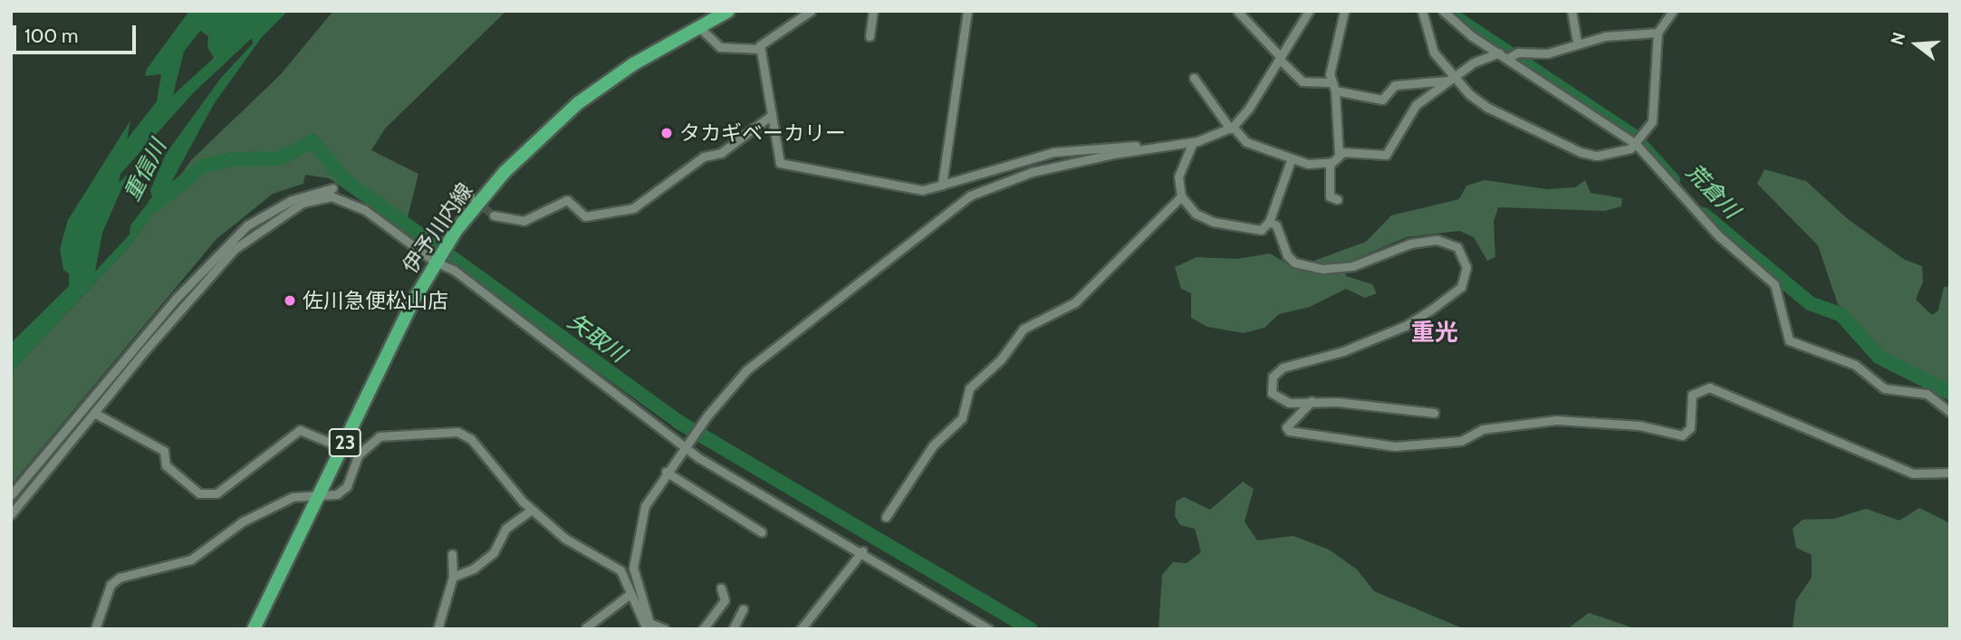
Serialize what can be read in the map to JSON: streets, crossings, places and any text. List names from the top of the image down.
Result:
{
  "streets": {
    "main road": ["伊予川内線", "23"]
  },
  "districts": ["重光"],
  "water": ["重信川", "荒倉川", "矢取川"],
  "places": ["タカギベーカリー", "佐川急便松山店"],
  "scale_bar": "100 m",
  "north": "left"
}
